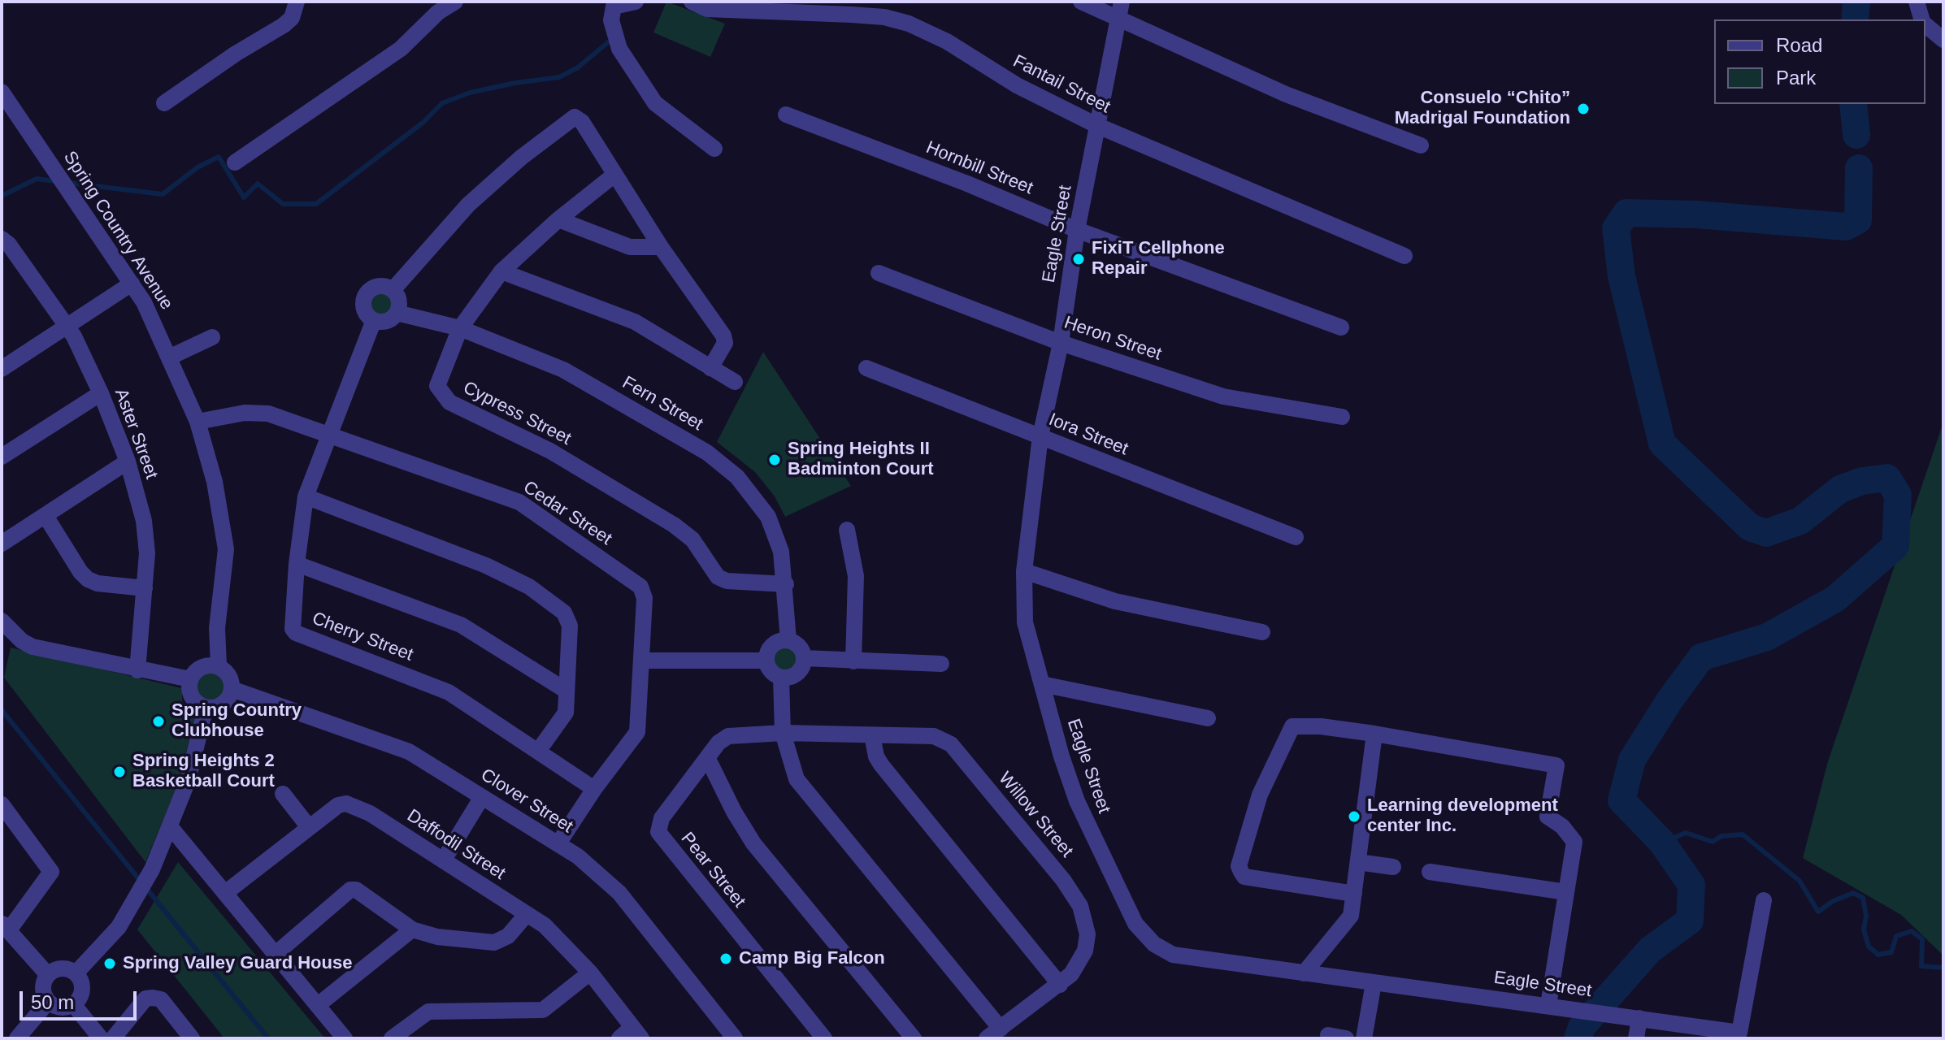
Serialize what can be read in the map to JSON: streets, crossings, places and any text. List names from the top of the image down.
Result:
{
  "streets": {
    "street": [
      "Fantail Street",
      "Hornbill Street",
      "Spring Country Avenue",
      "Eagle Street",
      "Heron Street",
      "Fern Street",
      "Cypress Street",
      "Aster Street",
      "Iora Street",
      "Cedar Street",
      "Cherry Street",
      "Clover Street",
      "Willow Street",
      "Daffodil Street",
      "Pear Street"
    ]
  },
  "crossings": [
    ["Fantail Street", "Eagle Street"],
    ["Hornbill Street", "Eagle Street"],
    ["Spring Country Avenue", "Cedar Street"],
    ["Spring Country Avenue", "Clover Street"],
    ["Eagle Street", "Heron Street"],
    ["Eagle Street", "Iora Street"],
    ["Fern Street", "Cypress Street"],
    ["Fern Street", "Cherry Street"],
    ["Cedar Street", "Cherry Street"],
    ["Cedar Street", "Clover Street"],
    ["Willow Street", "Pear Street"]
  ],
  "places": [
    "Consuelo “Chito” Madrigal Foundation",
    "FixiT Cellphone Repair",
    "Spring Heights II Badminton Court",
    "Spring Country Clubhouse",
    "Spring Heights 2 Basketball Court",
    "Learning development center Inc.",
    "Camp Big Falcon",
    "Spring Valley Guard House"
  ],
  "legend": ["Road", "Park"],
  "scale_bar": "50 m"
}
